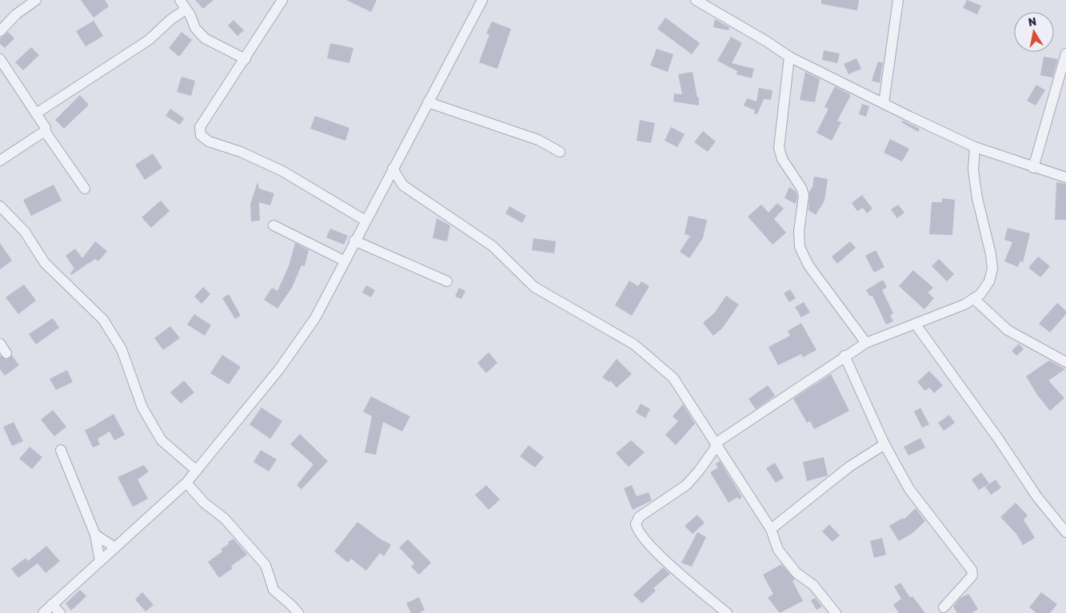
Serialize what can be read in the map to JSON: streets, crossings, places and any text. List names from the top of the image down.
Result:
{
  "north": "top"
}
